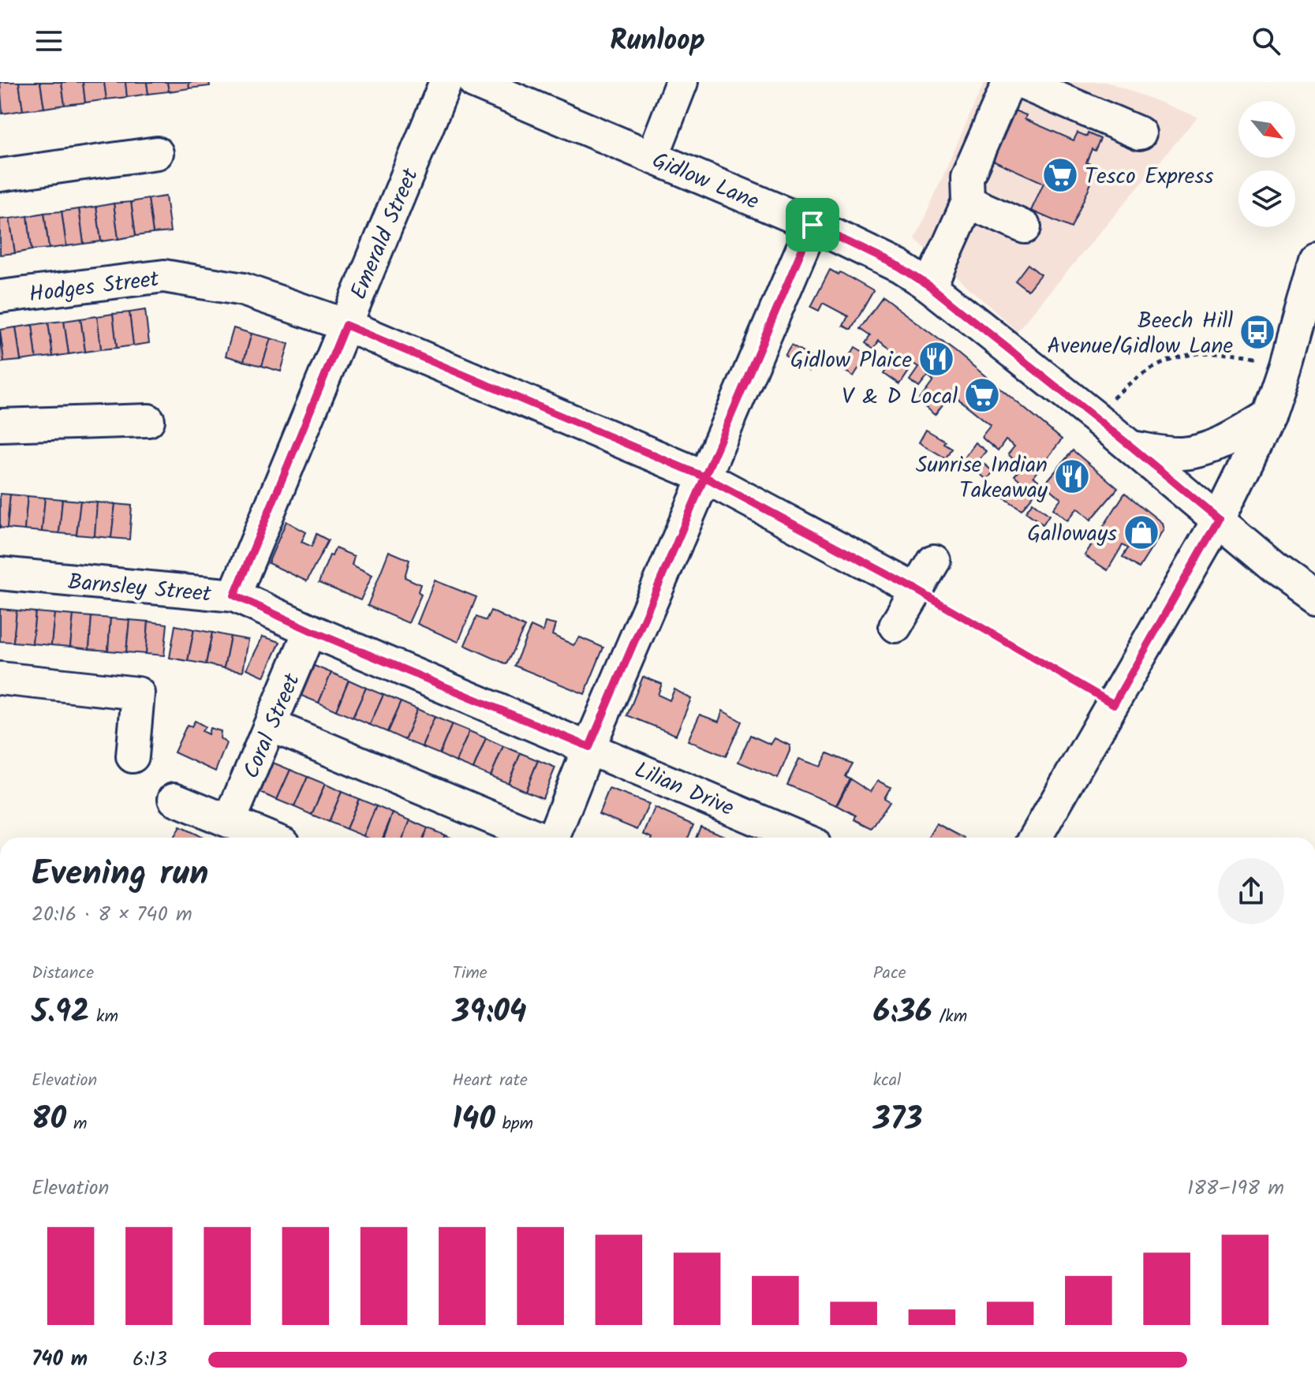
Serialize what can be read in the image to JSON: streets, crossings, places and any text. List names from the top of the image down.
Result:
{
  "streets": {
    "street": [
      "Gidlow Lane",
      "Emerald Street",
      "Hodges Street",
      "Barnsley Street",
      "Coral Street",
      "Lilian Drive"
    ]
  },
  "crossings": [
    ["Emerald Street", "Hodges Street"],
    ["Emerald Street", "Barnsley Street"],
    ["Barnsley Street", "Coral Street"],
    ["Barnsley Street", "Lilian Drive"]
  ],
  "places": {
    "supermarket": ["Tesco Express", "V & D Local"],
    "bus stop": ["Beech Hill Avenue/Gidlow Lane"],
    "restaurant": ["Gidlow Plaice", "Sunrise Indian Takeaway"],
    "shop": ["Galloways"]
  },
  "north": "bottom right",
  "page": {
    "header": "Runloop",
    "heading": ["Evening run", "20:16 · 8 × 740 m"],
    "stats": [
      ["Distance", "5.92 km"],
      ["Time", "39:04"],
      ["Pace", "6:36 /km"],
      ["Elevation", "80 m"],
      ["Heart rate", "140 bpm"],
      ["kcal", "373"]
    ],
    "chart": ["Elevation", "188–198 m"],
    "list": [
      {
        "name": "740 m",
        "note": "6:13"
      }
    ]
  }
}
